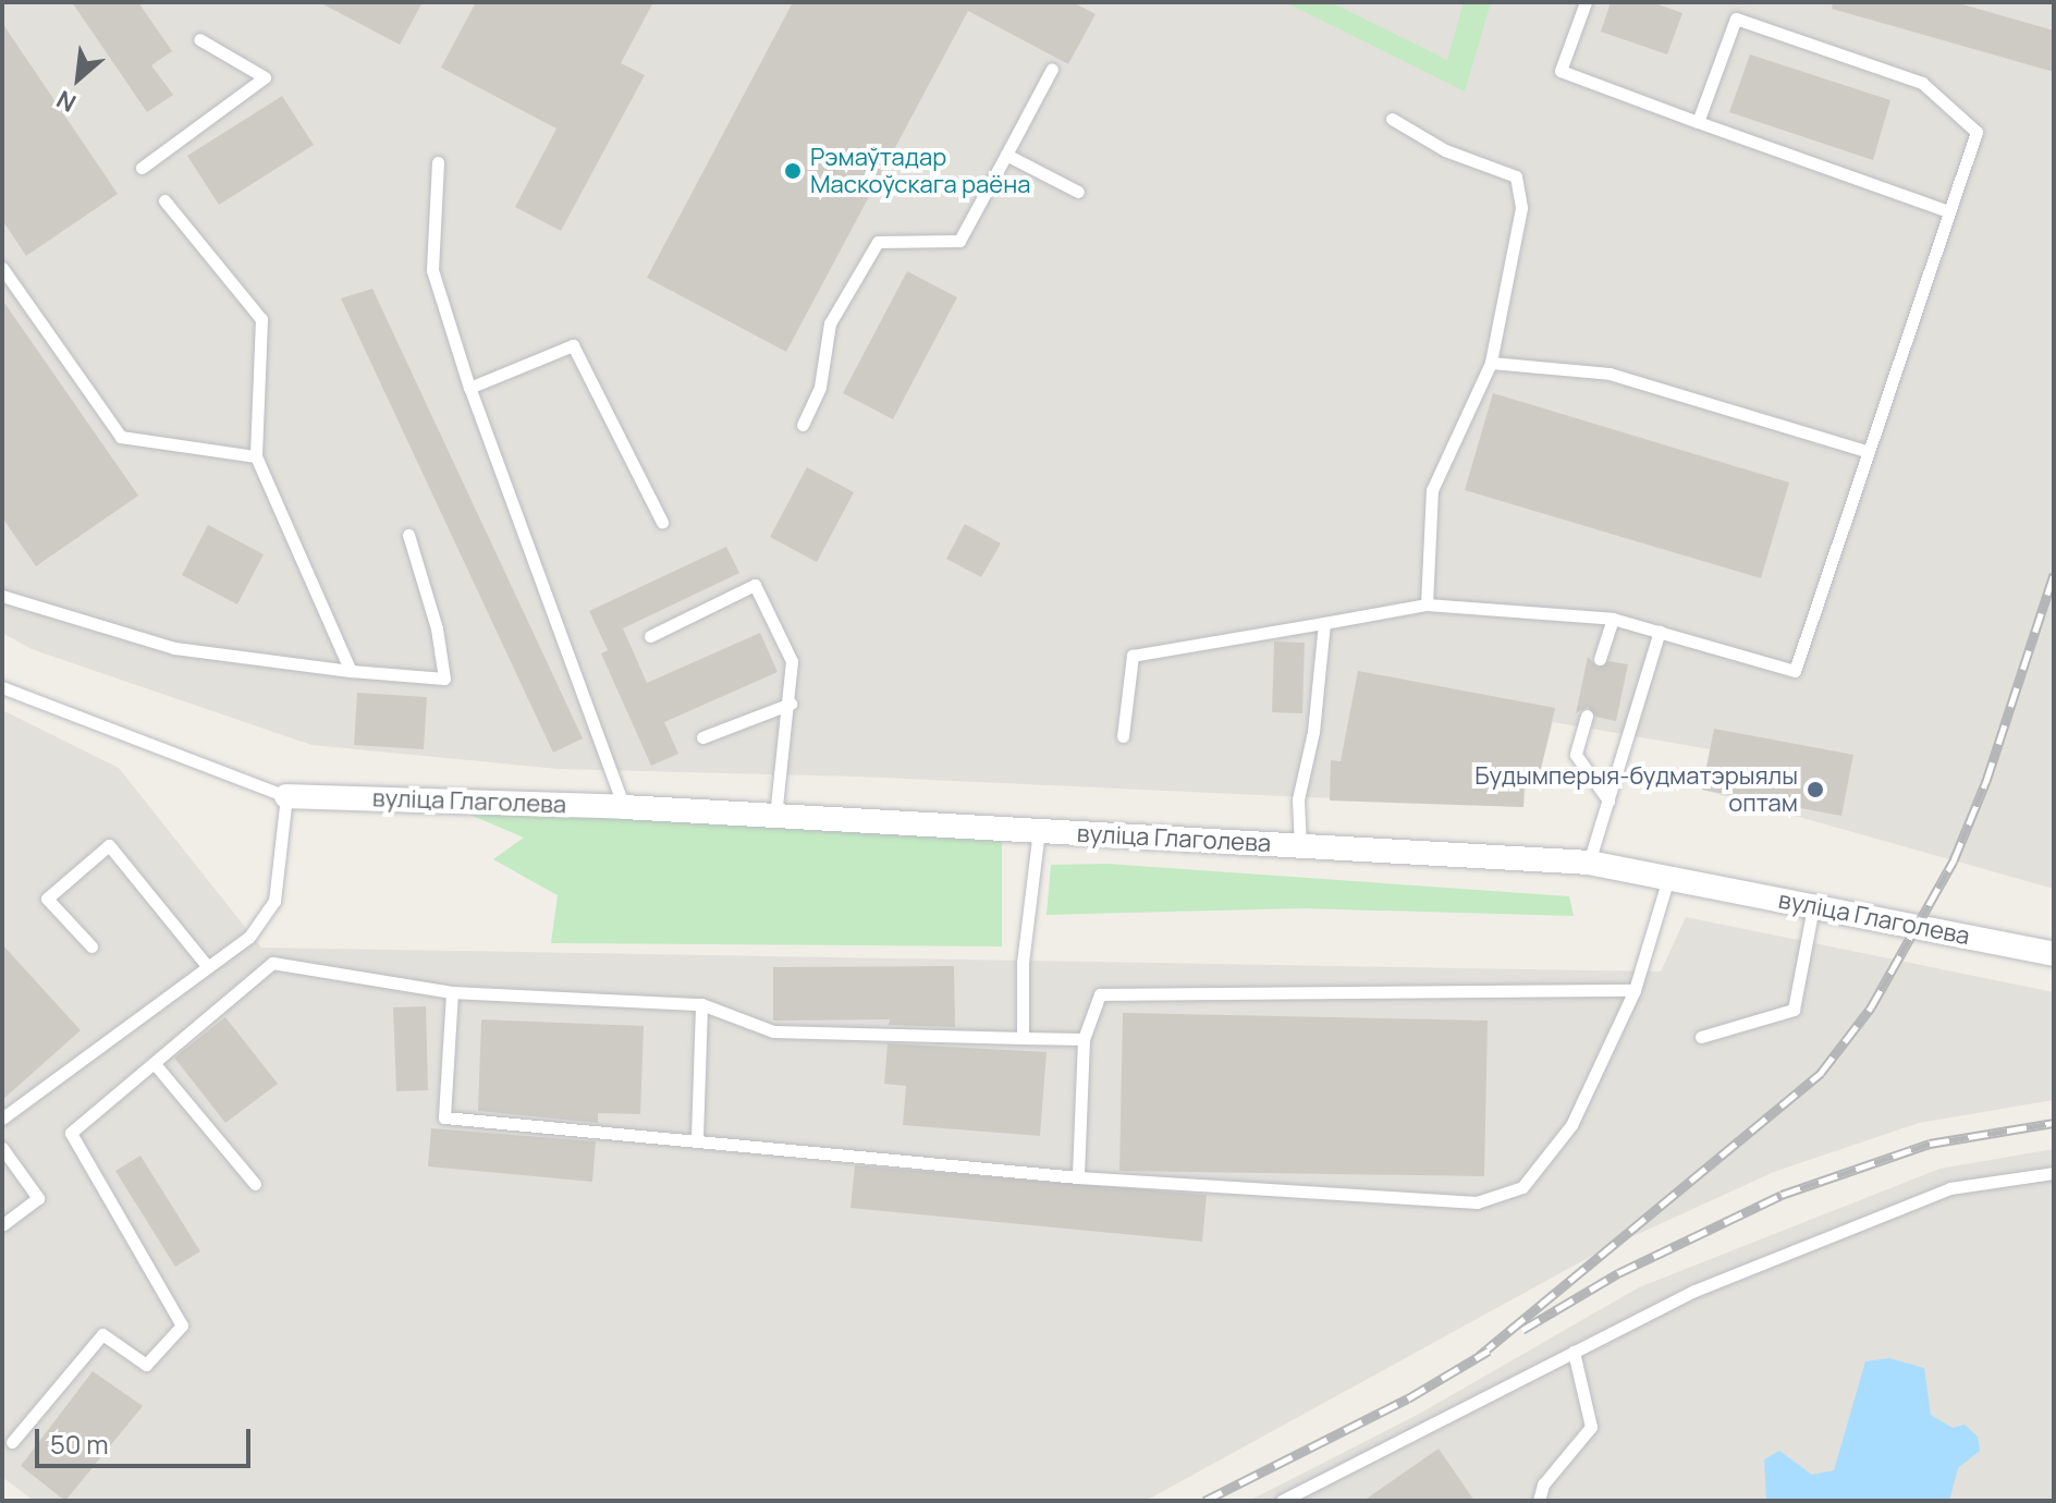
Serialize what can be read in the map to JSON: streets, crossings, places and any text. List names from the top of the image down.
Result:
{
  "streets": {
    "street": ["вуліца Глаголева"]
  },
  "places": ["Рэмаўтадар Маскоўскага раёна", "Будымперыя-будматэрыялы оптам"],
  "scale_bar": "50 m",
  "north": "bottom left"
}
